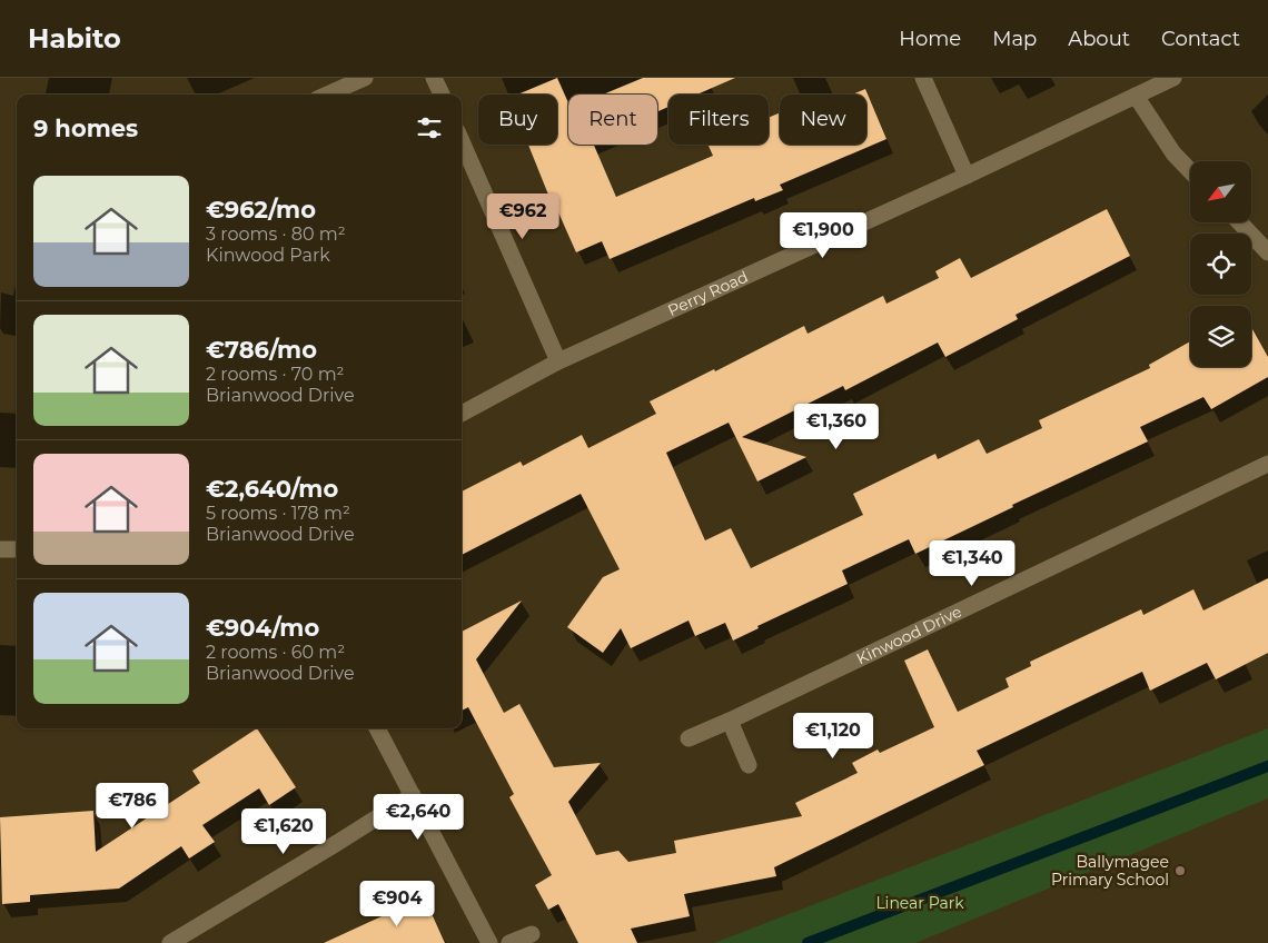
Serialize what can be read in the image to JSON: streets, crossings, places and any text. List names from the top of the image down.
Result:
{
  "streets": {
    "street": ["Perry Road", "Kinwood Drive"]
  },
  "parks": ["Linear Park"],
  "places": ["Ballymagee Primary School"],
  "north": "bottom left",
  "page": {
    "header": "Habito",
    "nav": [
      "Home",
      "Map",
      "About",
      "Contact"
    ],
    "chip": [
      "Buy",
      "Rent",
      "Filters",
      "New"
    ],
    "heading": "9 homes",
    "list": [
      {
        "name": "€962/mo",
        "note": "3 rooms · 80 m² · Kinwood Park"
      },
      {
        "name": "€786/mo",
        "note": "2 rooms · 70 m² · Brianwood Drive"
      },
      {
        "name": "€2,640/mo",
        "note": "5 rooms · 178 m² · Brianwood Drive"
      },
      {
        "name": "€904/mo",
        "note": "2 rooms · 60 m² · Brianwood Drive"
      }
    ],
    "price": [
      "€962",
      "€1,900",
      "€1,360",
      "€1,340",
      "€1,120",
      "€786",
      "€2,640",
      "€1,620",
      "€904"
    ]
  }
}
